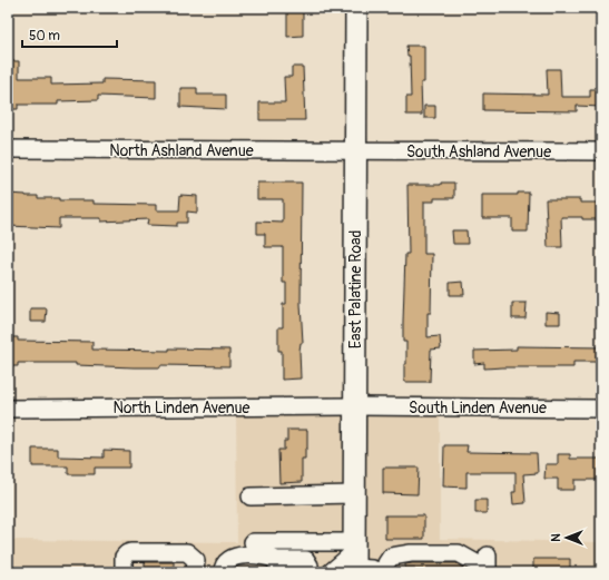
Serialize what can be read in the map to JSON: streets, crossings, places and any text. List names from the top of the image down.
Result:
{
  "streets": {
    "main road": ["East Palatine Road"],
    "street": [
      "North Ashland Avenue",
      "South Ashland Avenue",
      "North Linden Avenue",
      "South Linden Avenue"
    ]
  },
  "crossings": [
    ["North Ashland Avenue", "South Ashland Avenue"],
    ["North Ashland Avenue", "East Palatine Road"],
    ["South Ashland Avenue", "East Palatine Road"],
    ["East Palatine Road", "North Linden Avenue"],
    ["East Palatine Road", "South Linden Avenue"],
    ["North Linden Avenue", "South Linden Avenue"]
  ],
  "scale_bar": "50 m",
  "north": "left"
}
